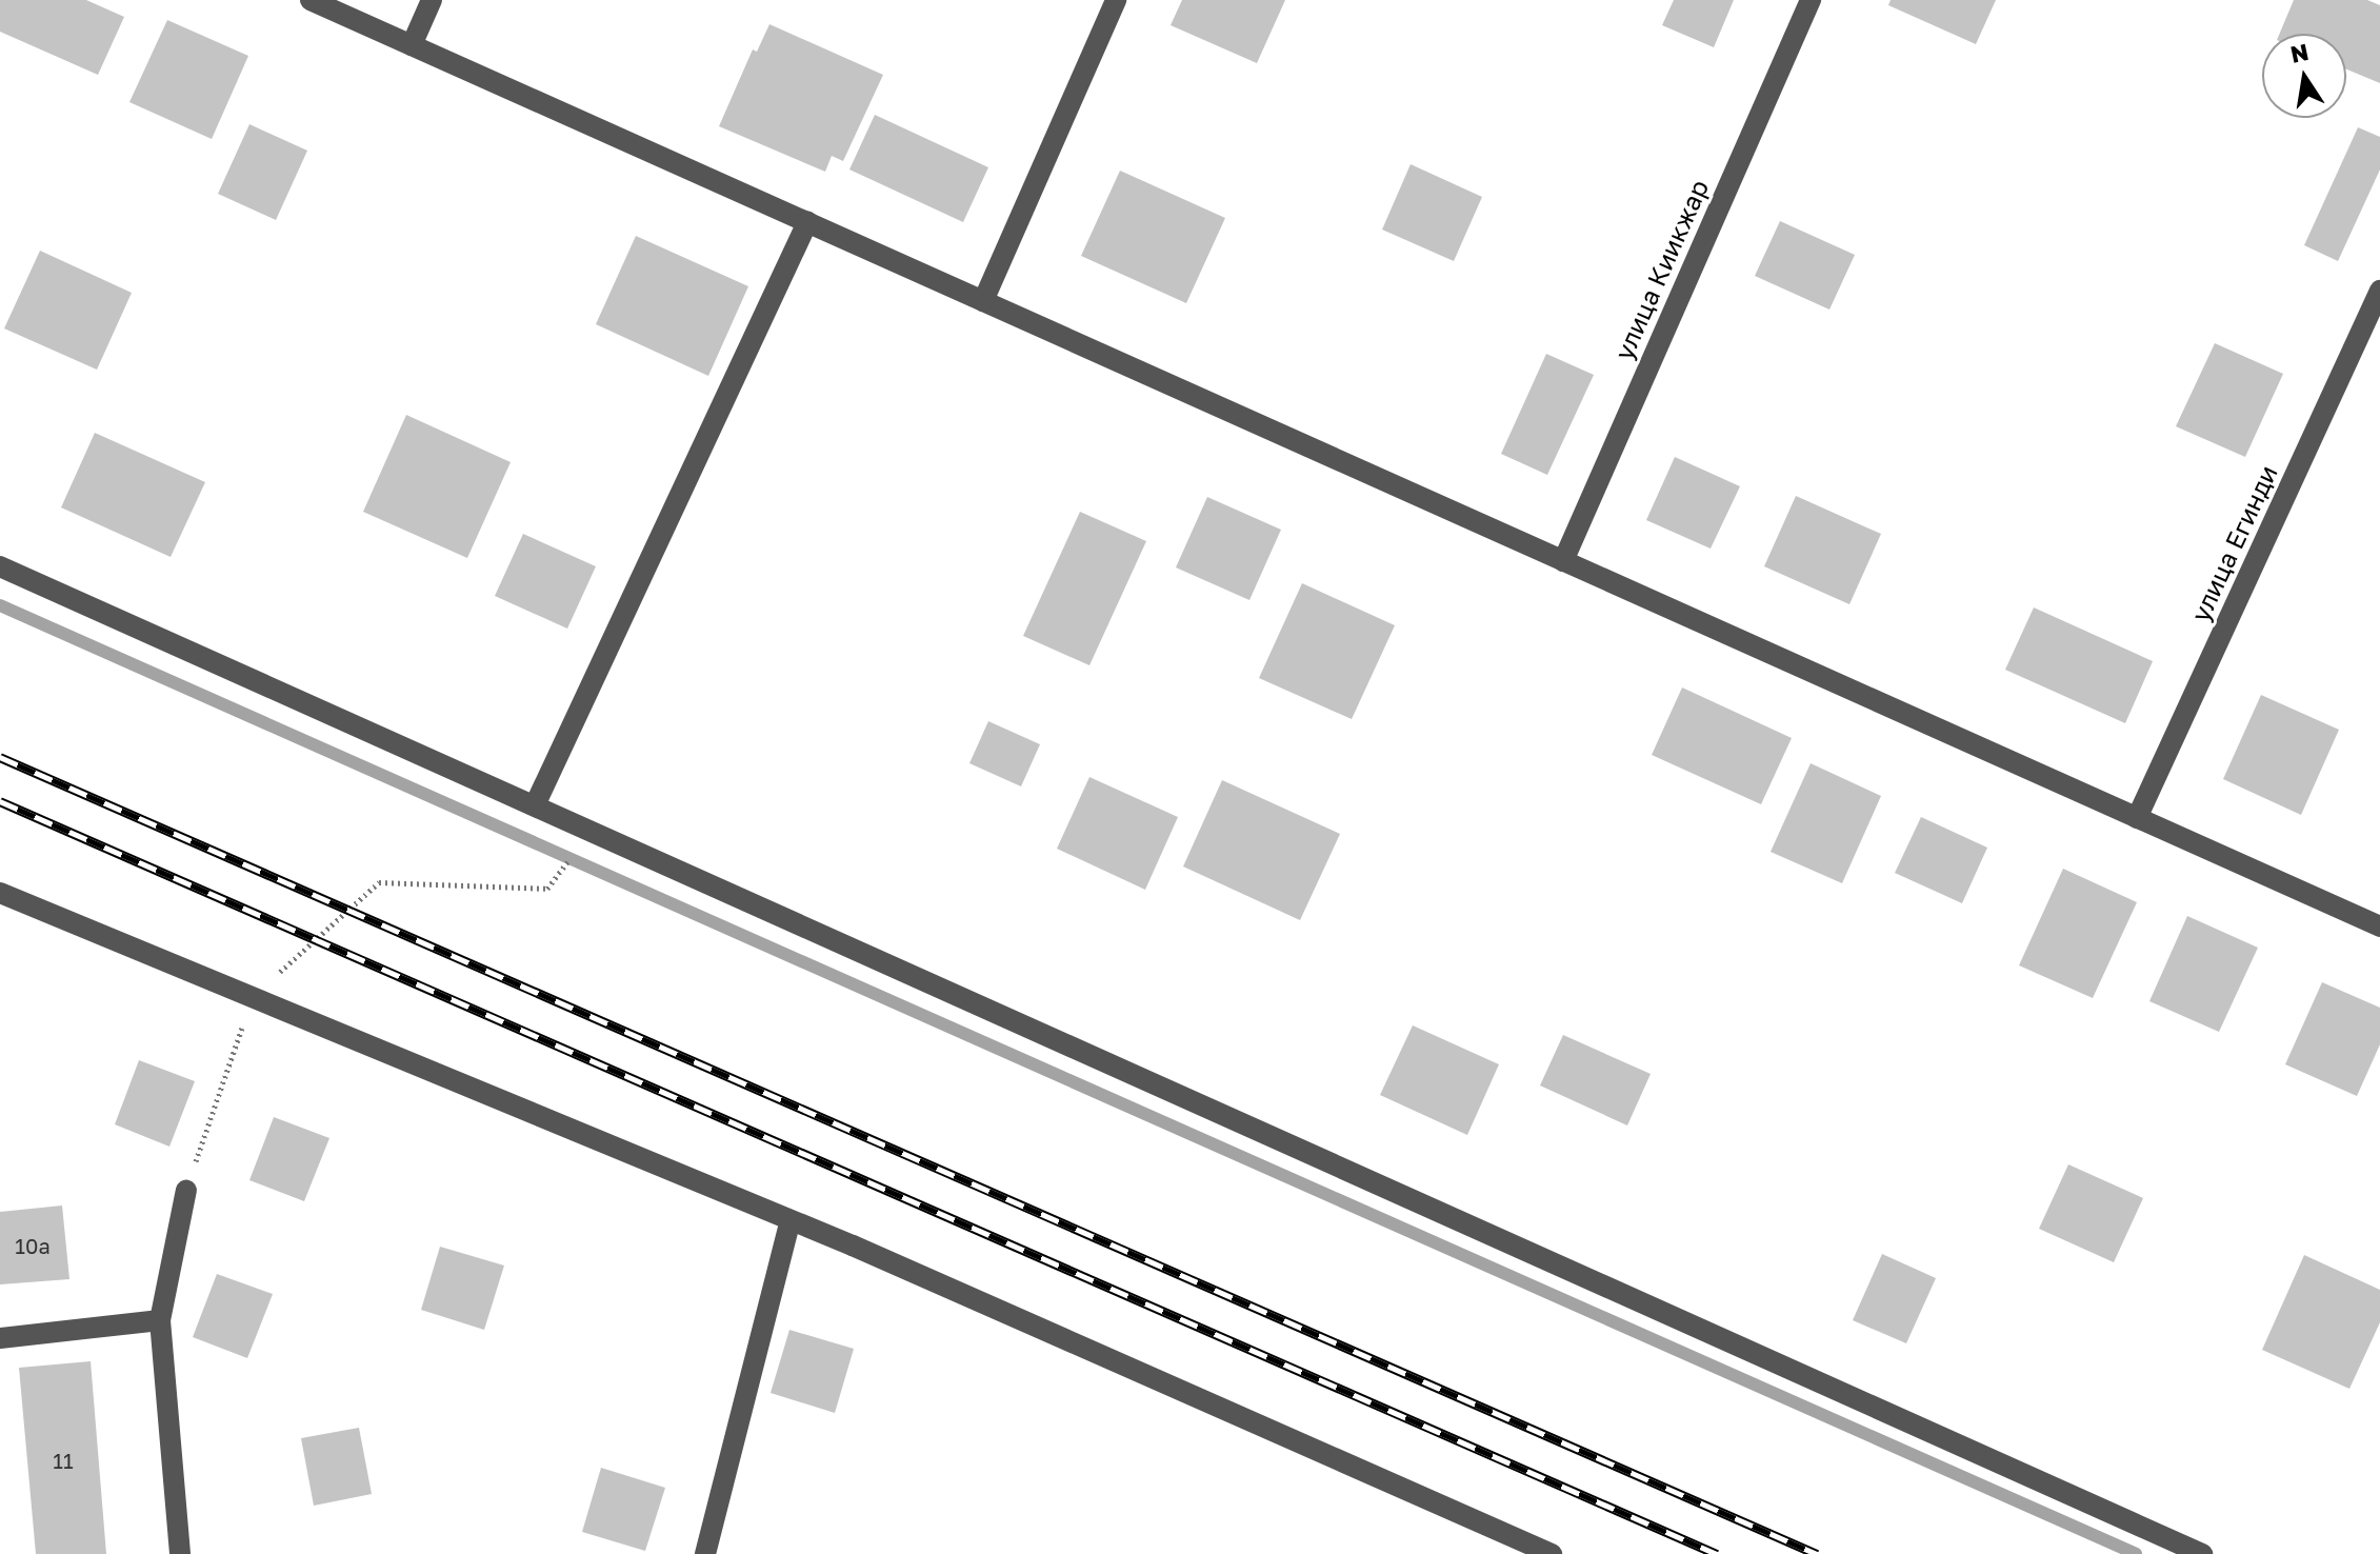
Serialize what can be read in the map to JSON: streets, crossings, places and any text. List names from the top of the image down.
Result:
{
  "streets": {
    "street": ["улица Киикжар", "улица Егинди"]
  },
  "house_numbers": ["10a", "11"],
  "north": "top"
}
